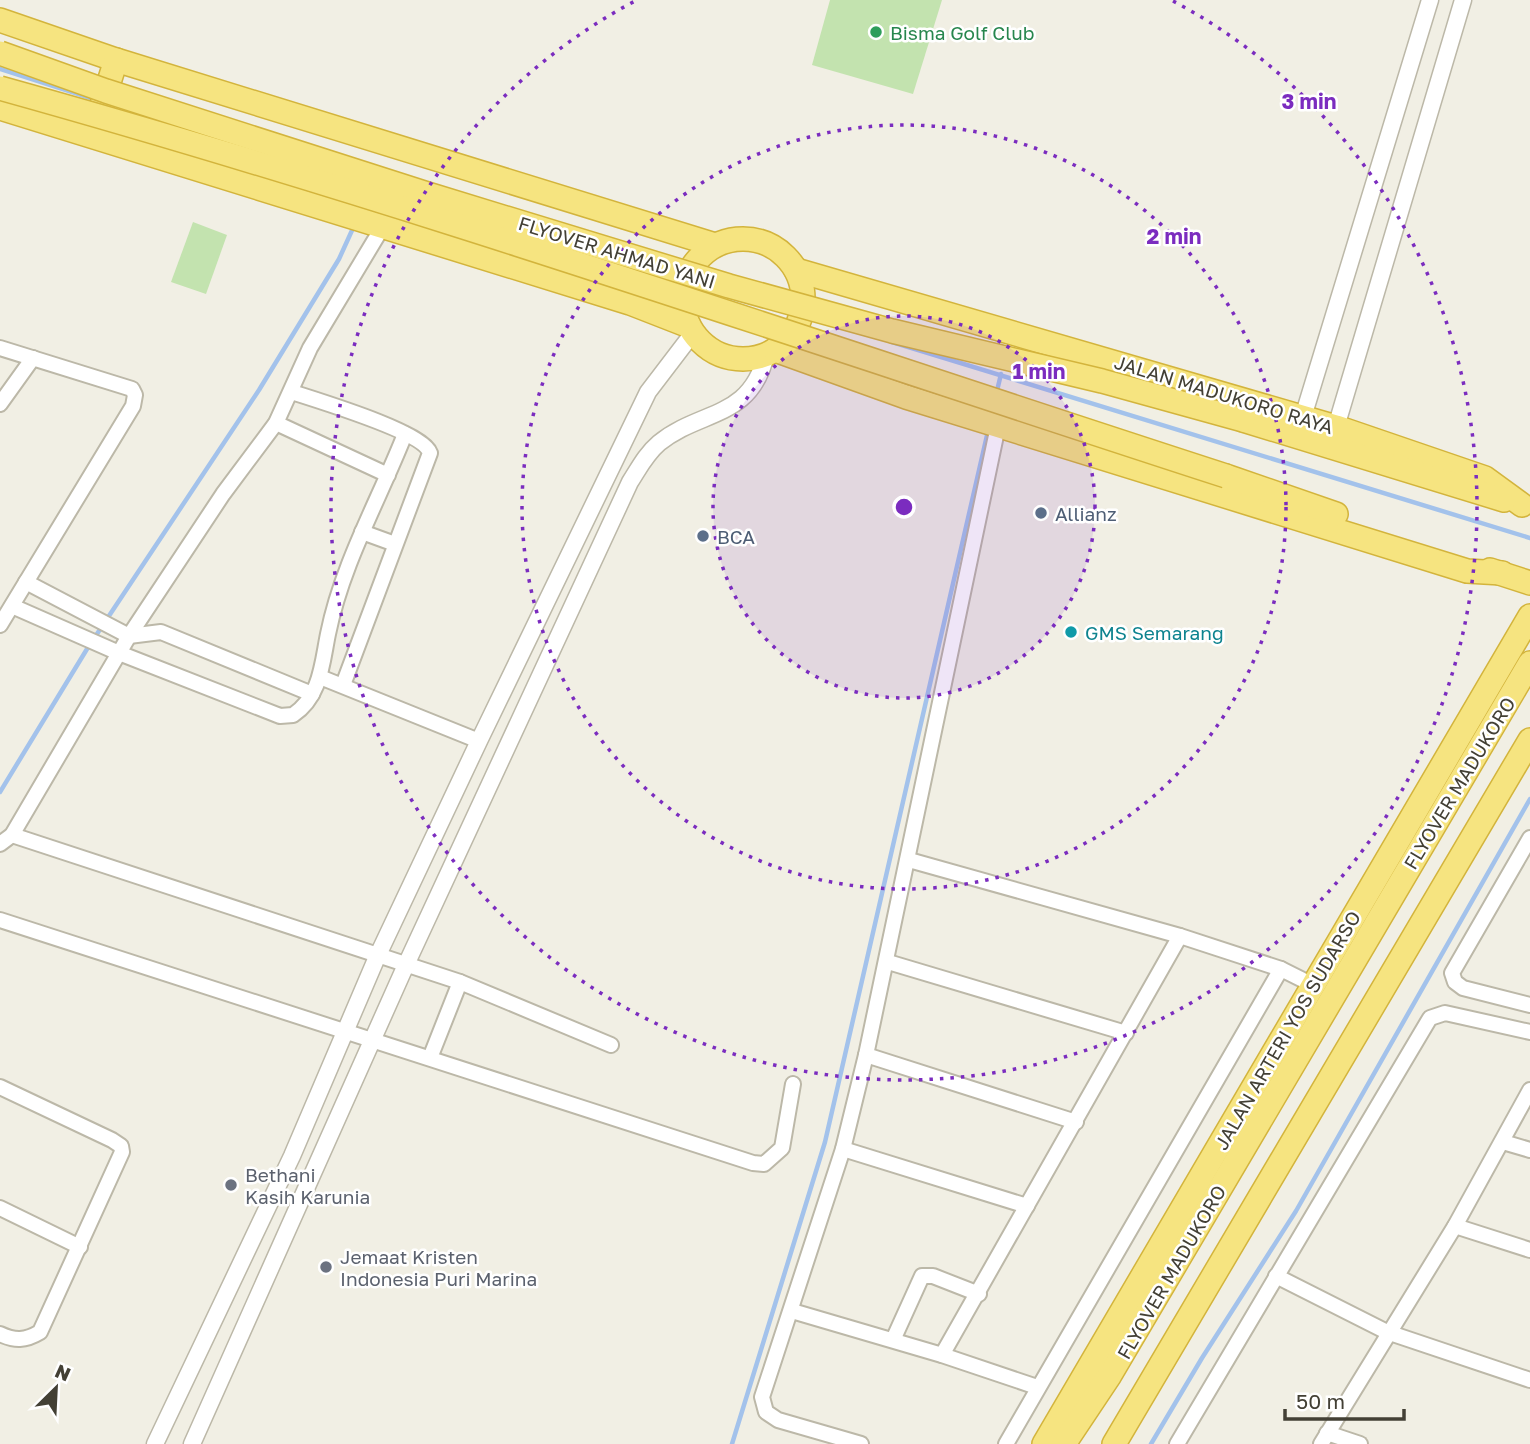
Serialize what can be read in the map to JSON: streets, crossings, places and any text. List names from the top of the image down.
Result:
{
  "streets": {
    "highway": [
      "FLYOVER AHMAD YANI",
      "JALAN MADUKORO RAYA",
      "FLYOVER MADUKORO",
      "JALAN ARTERI YOS SUDARSO"
    ]
  },
  "crossings": [
    ["FLYOVER AHMAD YANI", "JALAN MADUKORO RAYA"]
  ],
  "places": [
    "Bisma Golf Club",
    "Allianz",
    "BCA",
    "GMS Semarang",
    "Bethani Kasih Karunia",
    "Jemaat Kristen Indonesia Puri Marina"
  ],
  "scale_bar": "50 m",
  "north": "top right",
  "rings": ["3 min", "2 min", "1 min"]
}
